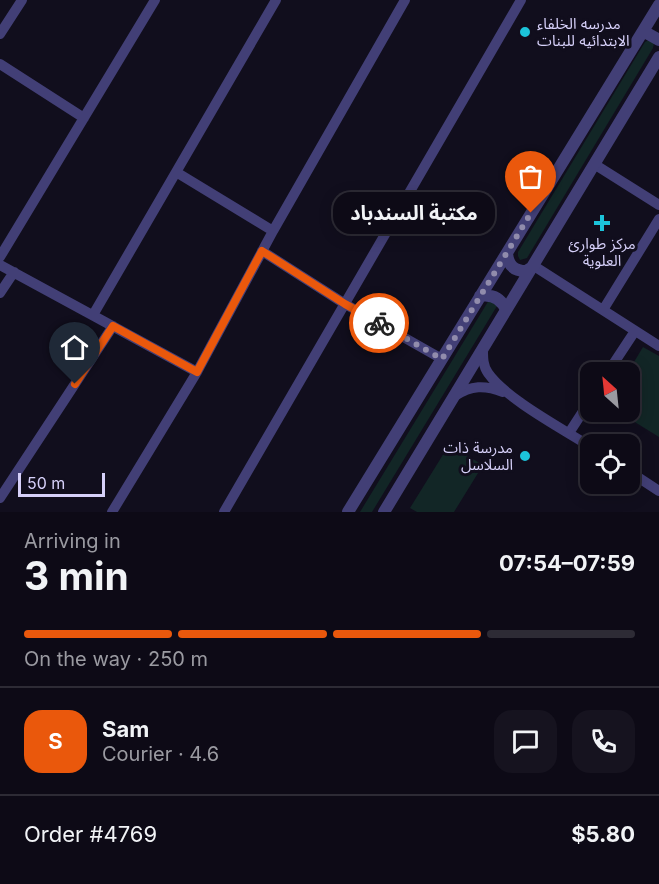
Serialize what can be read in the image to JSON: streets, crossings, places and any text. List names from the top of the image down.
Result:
{
  "places": {
    "other": ["مدرسه الخلفاء الابتدائيه للبنات", "مكتبة السندباد", "مدرسة ذات السلاسل"],
    "health": ["مركز طوارئ العلوية"]
  },
  "scale_bar": "50 m",
  "north": "top left",
  "page": {
    "bubble": "مكتبة السندباد",
    "scale": "50 m",
    "heading": ["3 min", "Arriving in", "07:54–07:59"],
    "panel": [
      "Sam",
      "Courier · 4.6",
      "Order #4769",
      "$5.80"
    ],
    "bar": "On the way · 250 m",
    "round": "S"
  }
}
